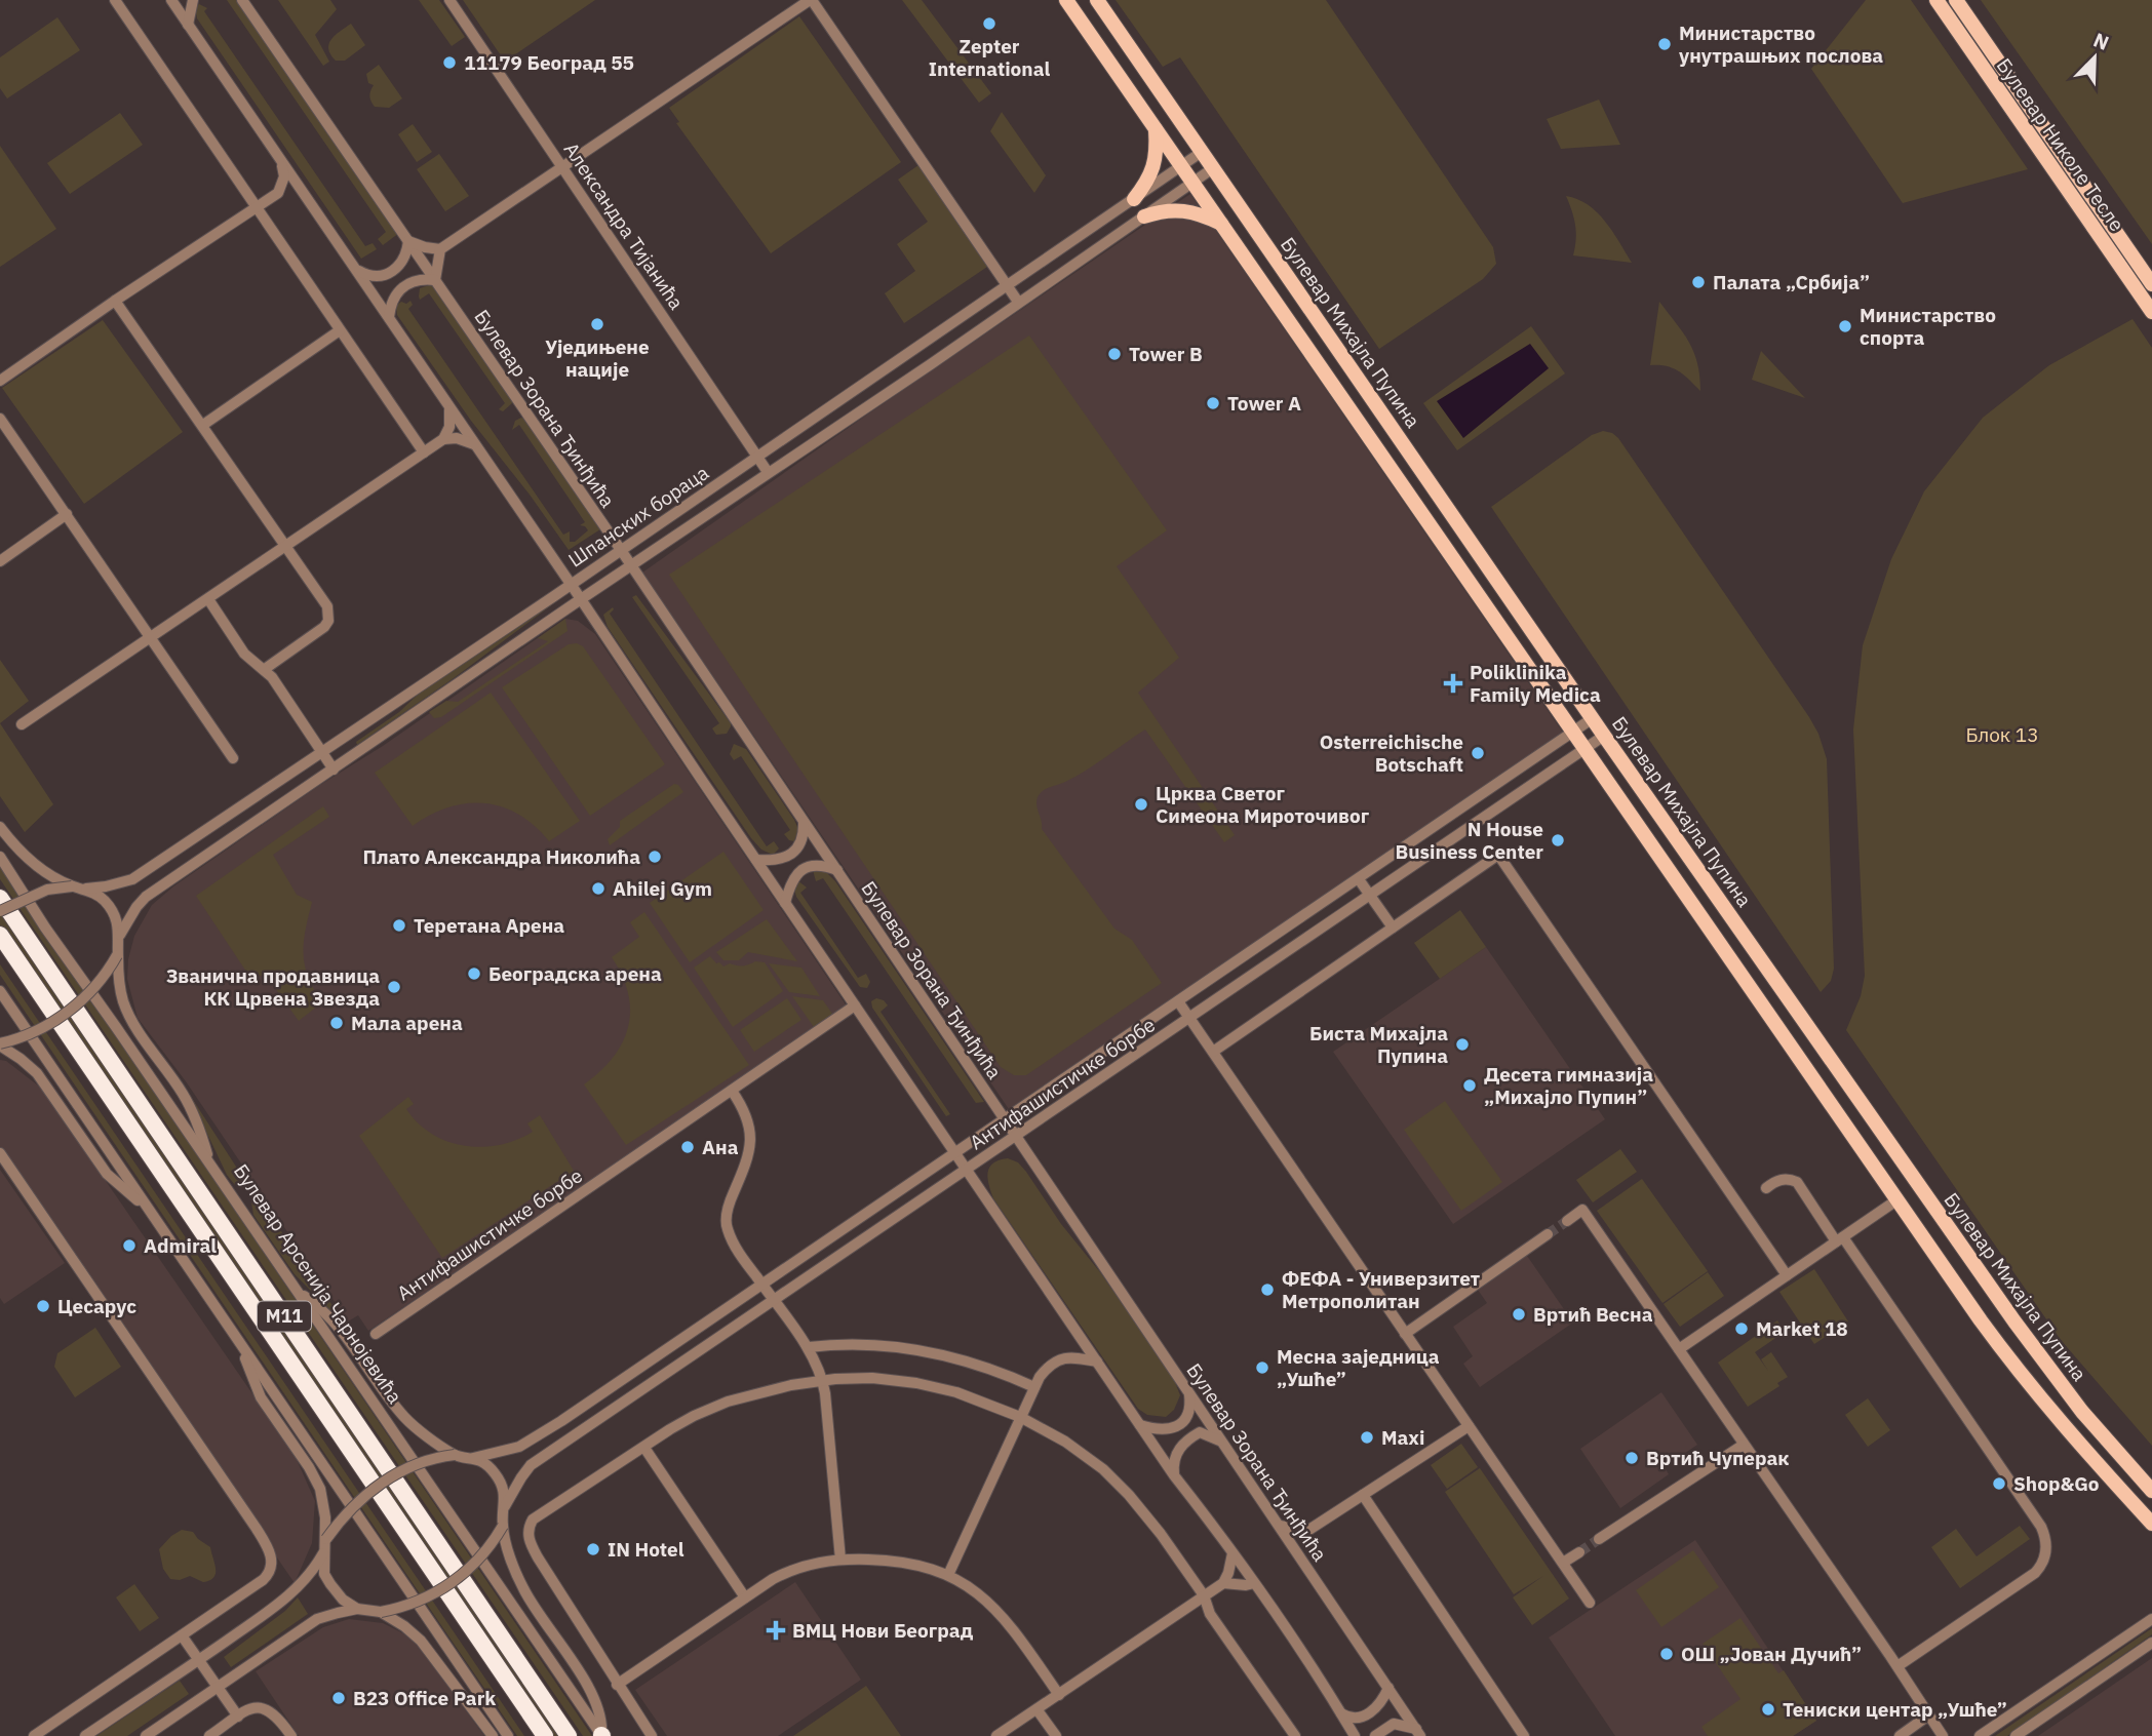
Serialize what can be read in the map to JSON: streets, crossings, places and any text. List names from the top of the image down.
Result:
{
  "streets": {
    "highway": ["M11"],
    "main road": ["Булевар Николе Тесле", "Булевар Михајла Пупина"],
    "street": [
      "Александра Тијанића",
      "Булевар Зорана Ђинђића",
      "Шпанских бораца",
      "Антифашистичке борбе",
      "Булевар Арсенија Чарнојевића"
    ]
  },
  "crossings": [
    ["Александра Тијанића", "Шпанских бораца"],
    ["Булевар Михајла Пупина", "Шпанских бораца"],
    ["Булевар Михајла Пупина", "Антифашистичке борбе"],
    ["Булевар Зорана Ђинђића", "Шпанских бораца"],
    ["Булевар Зорана Ђинђића", "Антифашистичке борбе"]
  ],
  "parks": ["Блок 13"],
  "places": {
    "other": [
      "Zepter International",
      "Министарство унутрашњих послова",
      "11179 Београд 55",
      "Палата „Србија”",
      "Уједињене нације",
      "Министарство спорта",
      "Tower B",
      "Tower A",
      "Osterreichische Botschaft",
      "Црква Светог Симеона Мироточивог",
      "N House Business Center",
      "Плато Александра Николића",
      "Ahilej Gym",
      "Теретана Арена",
      "Београдска арена",
      "Званична продавница КК Црвена Звезда",
      "Мала арена",
      "Биста Михајла Пупина",
      "Десета гимназија „Михајло Пупин”",
      "Ана",
      "Admiral",
      "ФЕФА - Универзитет Метрополитан",
      "Цесарус",
      "Вртић Весна",
      "Market 18",
      "Месна заједница „Ушће”",
      "Maxi",
      "Вртић Чуперак",
      "Shop&Go",
      "IN Hotel",
      "ОШ „Јован Дучић”",
      "B23 Office Park",
      "Тениски центар „Ушће”"
    ],
    "health": ["Poliklinika Family Medica", "ВМЦ Нови Београд"]
  },
  "north": "top right"
}
